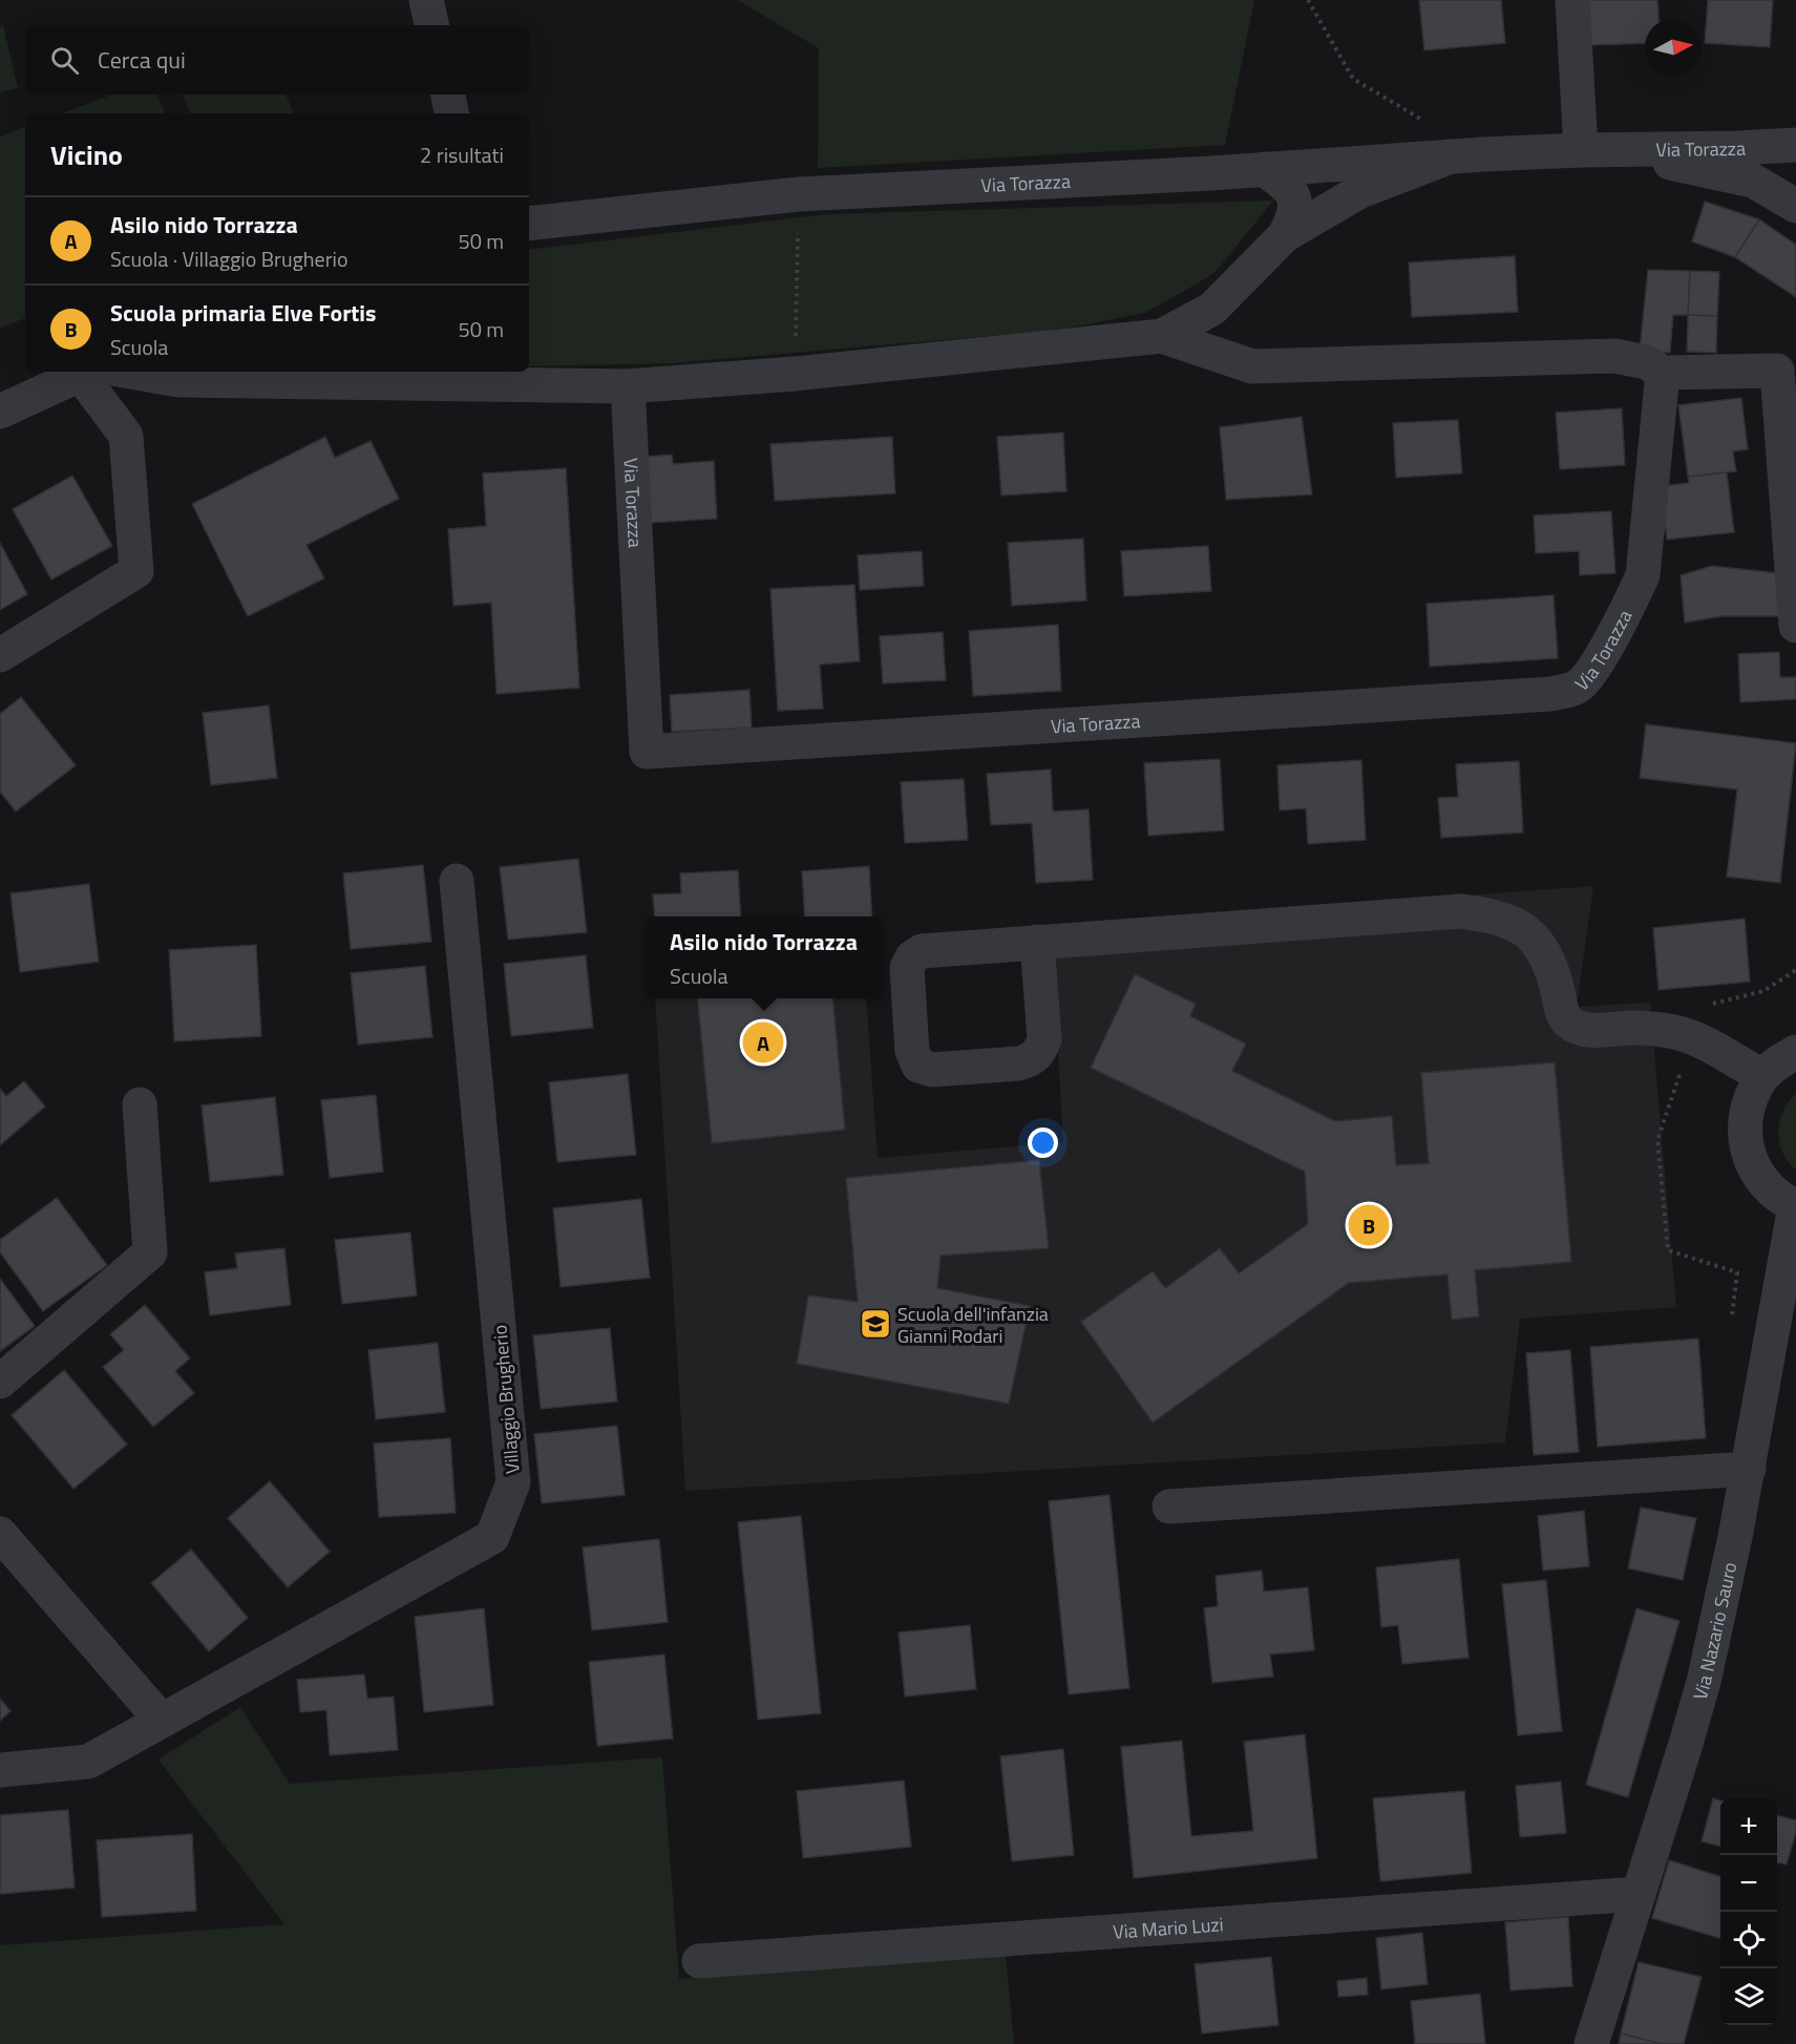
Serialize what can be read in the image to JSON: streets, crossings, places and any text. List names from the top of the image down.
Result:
{
  "streets": {
    "street": [
      "Via Torazza",
      "Villaggio Brugherio",
      "Via Nazario Sauro",
      "Via Mario Luzi"
    ]
  },
  "crossings": [
    ["Via Nazario Sauro", "Via Mario Luzi"]
  ],
  "places": {
    "school or university": ["Scuola dell'infanzia Gianni Rodari"]
  },
  "north": "right",
  "page": {
    "search": "Cerca qui",
    "heading": ["Vicino", "2 risultati"],
    "list": [
      {
        "mark": "A",
        "name": "Asilo nido Torrazza",
        "note": "Scuola · Villaggio Brugherio",
        "value": "50 m"
      },
      {
        "mark": "B",
        "name": "Scuola primaria Elve Fortis",
        "note": "Scuola",
        "value": "50 m"
      }
    ],
    "popup": ["Asilo nido Torrazza", "Scuola"],
    "pins": ["A", "B"],
    "map_buttons": ["+", "−"]
  }
}
